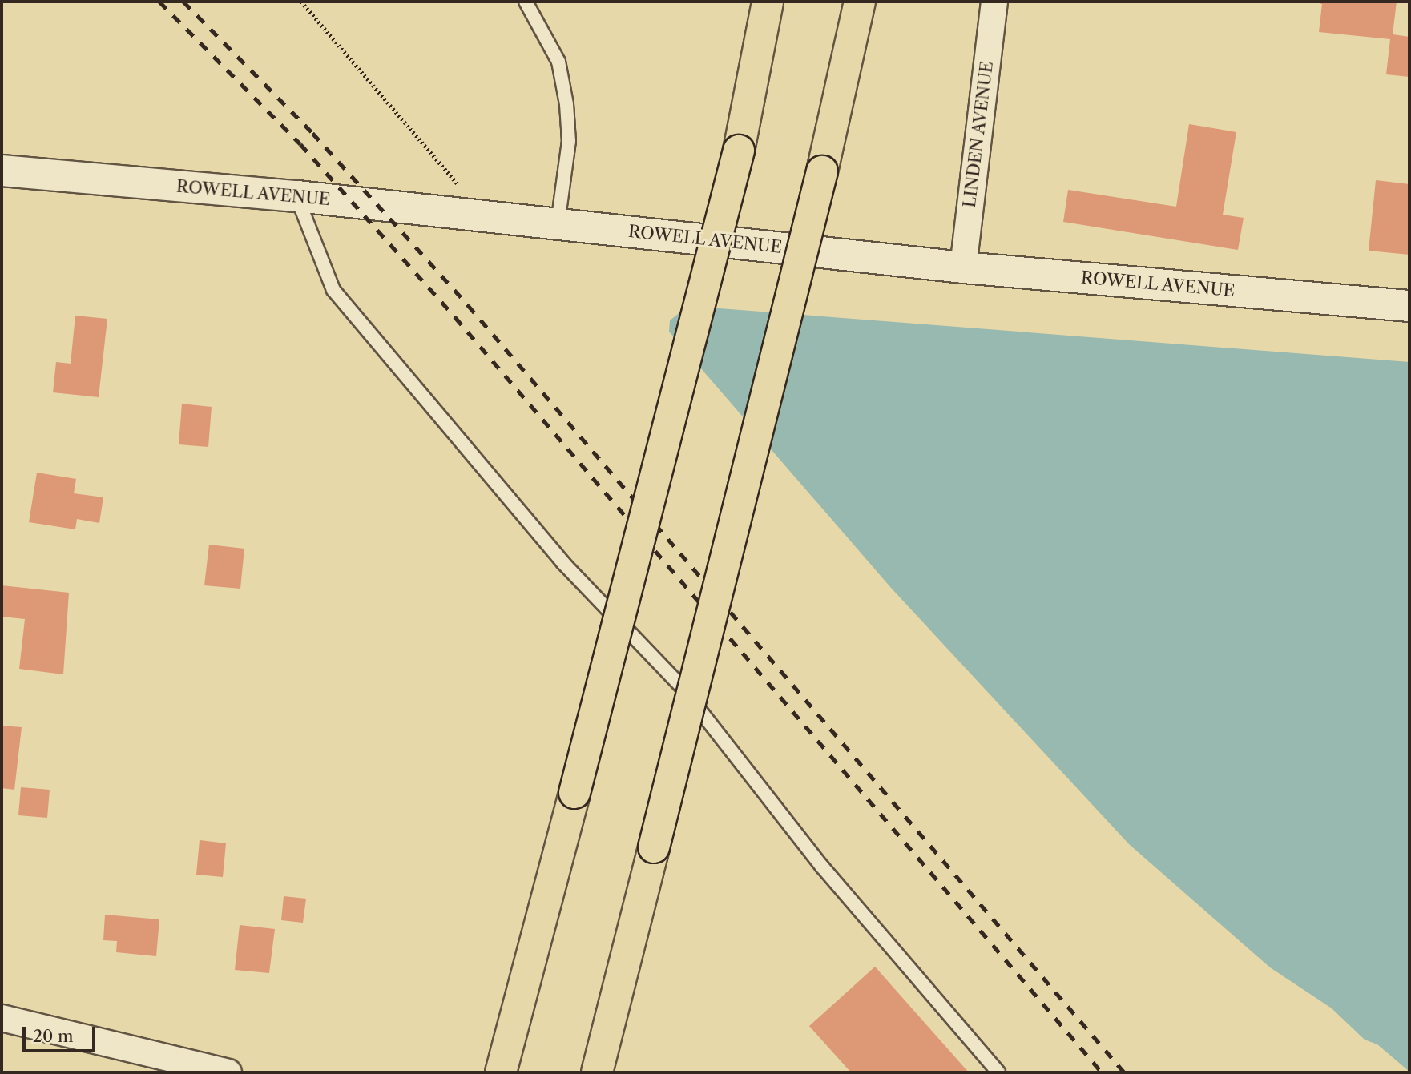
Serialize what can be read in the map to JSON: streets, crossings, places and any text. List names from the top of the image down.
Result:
{
  "streets": {
    "street": ["LINDEN AVENUE", "ROWELL AVENUE"]
  },
  "crossings": [
    ["LINDEN AVENUE", "ROWELL AVENUE"]
  ],
  "scale_bar": "20 m"
}
